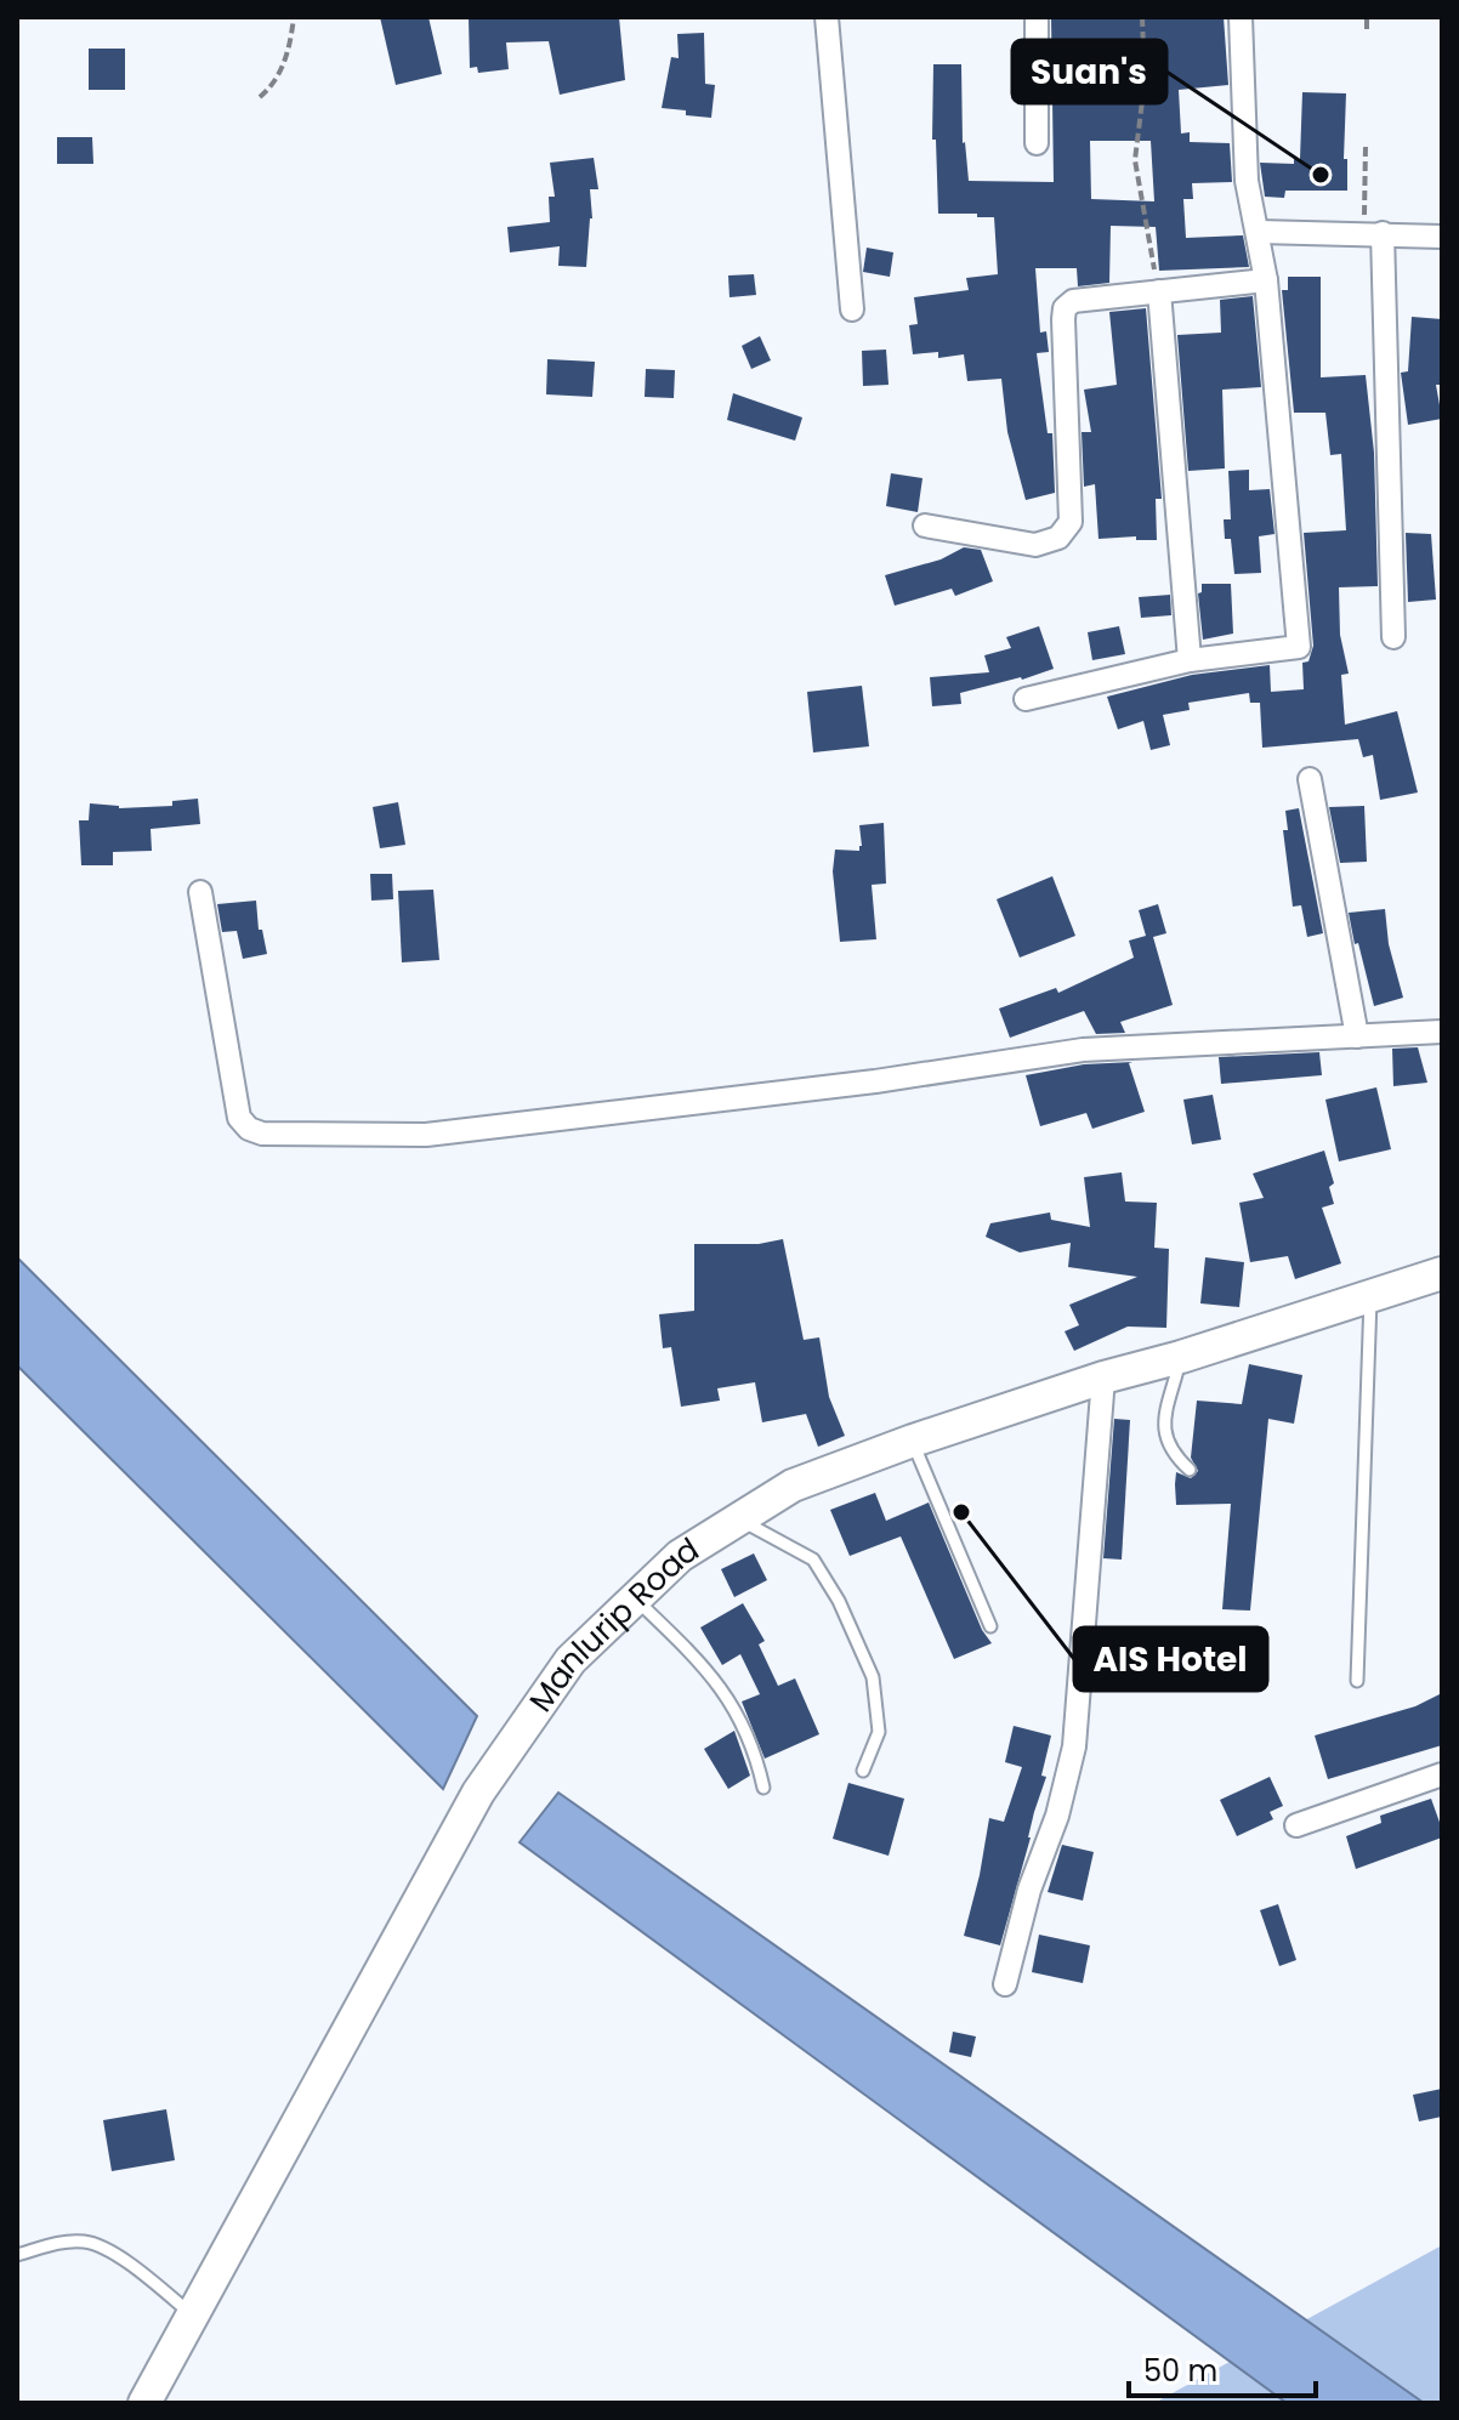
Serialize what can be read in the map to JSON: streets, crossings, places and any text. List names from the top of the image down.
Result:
{
  "streets": {
    "main road": ["Manlurip Road"]
  },
  "places": ["Suan's", "AIS Hotel"],
  "scale_bar": "50 m"
}
